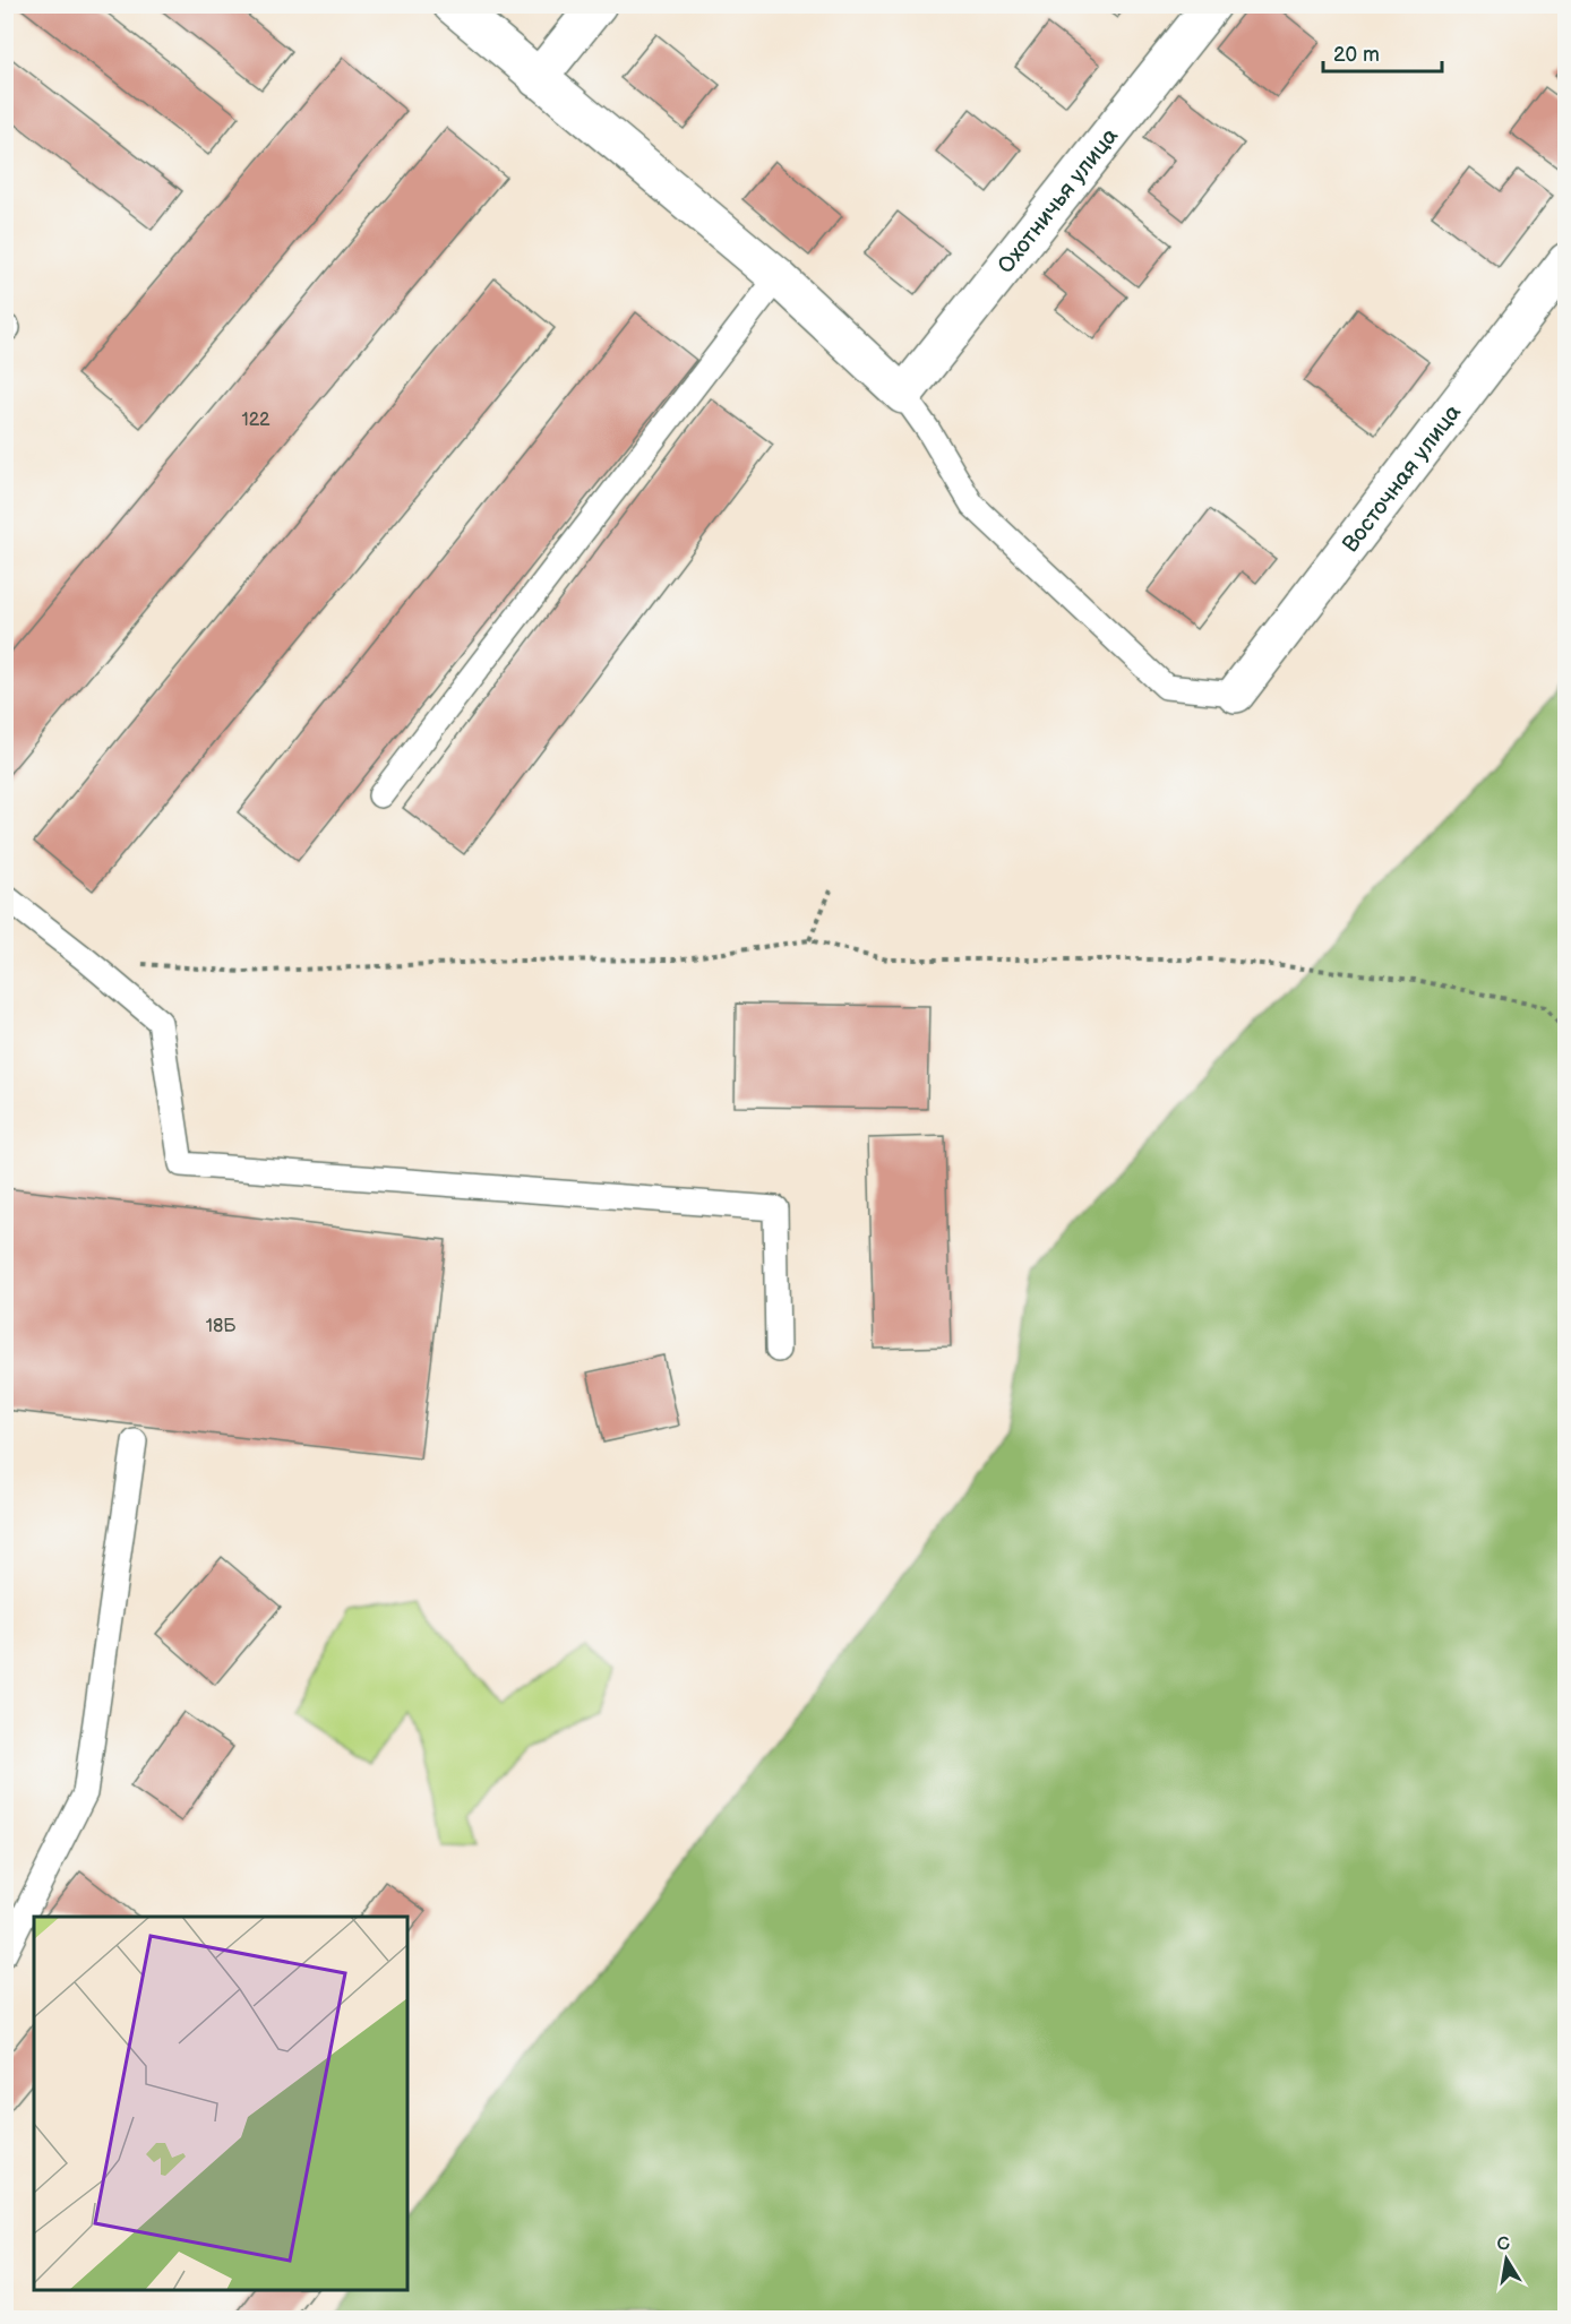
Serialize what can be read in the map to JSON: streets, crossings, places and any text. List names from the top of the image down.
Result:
{
  "streets": {
    "street": ["Охотничья улица", "Восточная улица"]
  },
  "house_numbers": ["122", "18Б"],
  "scale_bar": "20 m",
  "north": "top"
}
